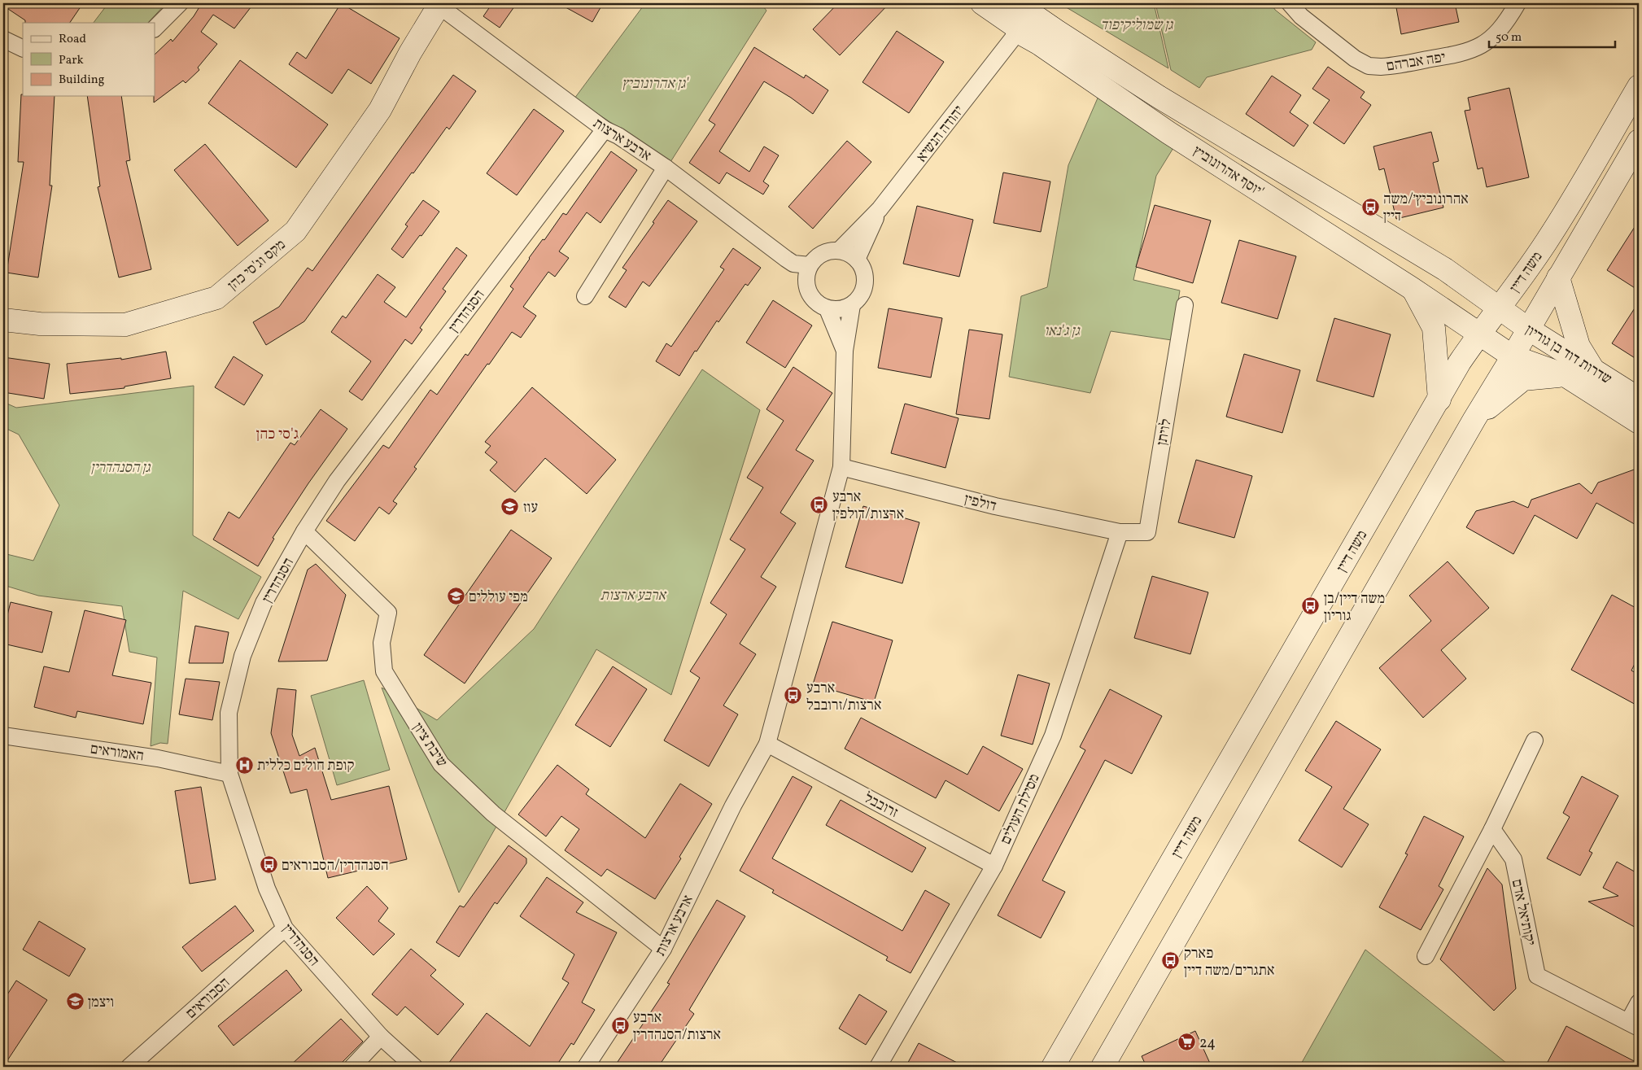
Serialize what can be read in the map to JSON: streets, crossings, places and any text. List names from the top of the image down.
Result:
{
  "streets": {
    "main road": [
      "יוסף אהרונוביץ'",
      "מקס וג'סי כהן",
      "משה דיין",
      "שדרות דוד בן גוריון"
    ],
    "street": [
      "יפה אברהם",
      "יהודה הנשיא",
      "ארבע ארצות",
      "הסנהדרין",
      "לויתן",
      "דולפין",
      "שיבת ציון",
      "האמוראים",
      "זרובבל",
      "מסילת העולים",
      "יקותיאל אדם",
      "הסבוראים"
    ]
  },
  "crossings": [
    ["יהודה הנשיא", "ארבע ארצות"],
    ["יהודה הנשיא", "יוסף אהרונוביץ'"],
    ["ארבע ארצות", "מקס וג'סי כהן"],
    ["ארבע ארצות", "הסנהדרין"],
    ["ארבע ארצות", "דולפין"],
    ["ארבע ארצות", "שיבת ציון"],
    ["ארבע ארצות", "זרובבל"],
    ["יוסף אהרונוביץ'", "משה דיין"],
    ["יוסף אהרונוביץ'", "שדרות דוד בן גוריון"],
    ["משה דיין", "שדרות דוד בן גוריון"],
    ["הסנהדרין", "שיבת ציון"],
    ["הסנהדרין", "האמוראים"],
    ["הסנהדרין", "הסבוראים"],
    ["לויתן", "דולפין"],
    ["לויתן", "מסילת העולים"],
    ["דולפין", "מסילת העולים"],
    ["זרובבל", "מסילת העולים"]
  ],
  "districts": ["ג'סי כהן"],
  "parks": [
    "גן שמוליקיפוד",
    "גן אהרונוביץ'",
    "גן ג'נאו",
    "גן הסנהדרין",
    "ארבע ארצות"
  ],
  "places": {
    "bus stop": [
      "אהרונוביץ׳/משה דיין",
      "ארבע ארצות/דולפין",
      "משה דיין/בן גוריון",
      "ארבע ארצות/זרובבל",
      "הסנהדרין/הסבוראים",
      "פארק אתגרים/משה דיין",
      "ארבע ארצות/הסנהדרין"
    ],
    "school or university": ["עוז", "מפי עוללים", "ויצמן"],
    "hospital": ["קופת חולים כללית"],
    "supermarket": ["24"]
  },
  "legend": ["Road", "Park", "Building"],
  "scale_bar": "50 m"
}
